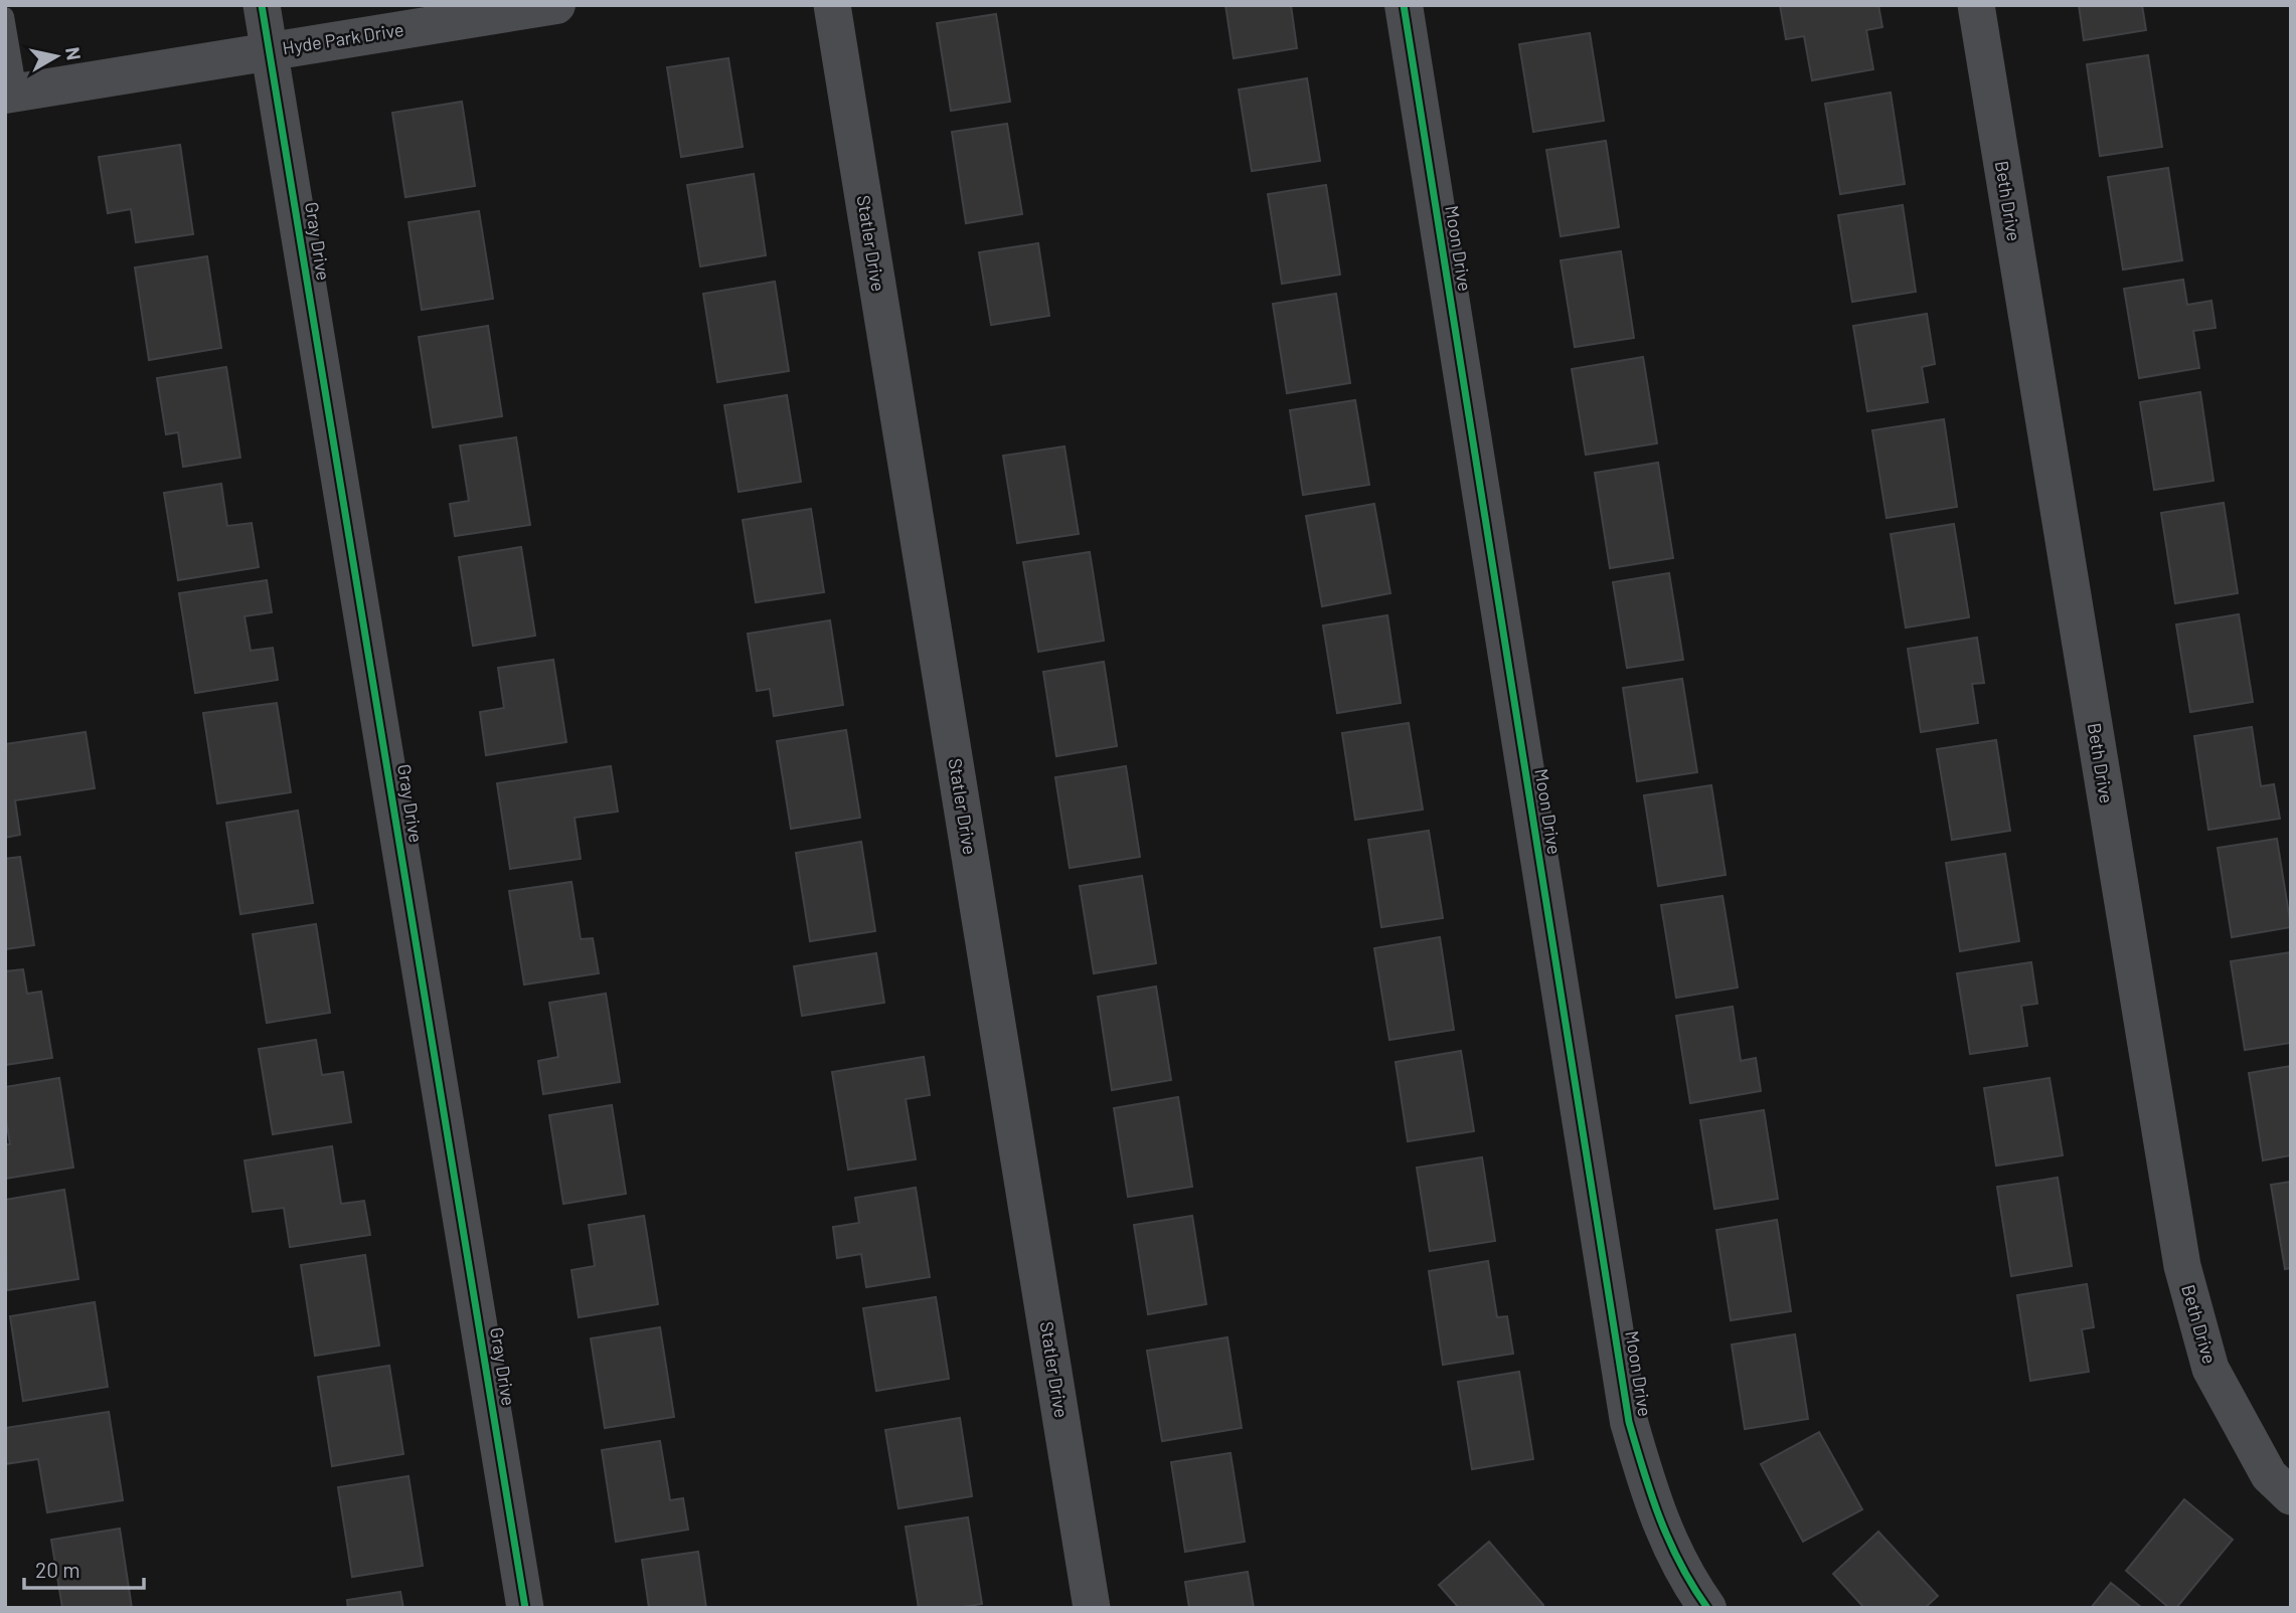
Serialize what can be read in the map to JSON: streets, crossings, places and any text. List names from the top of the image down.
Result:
{
  "streets": {
    "street": [
      "Hyde Park Drive",
      "Beth Drive",
      "Gray Drive",
      "Statler Drive",
      "Moon Drive"
    ]
  },
  "crossings": [
    ["Hyde Park Drive", "Gray Drive"]
  ],
  "scale_bar": "20 m",
  "north": "right"
}
